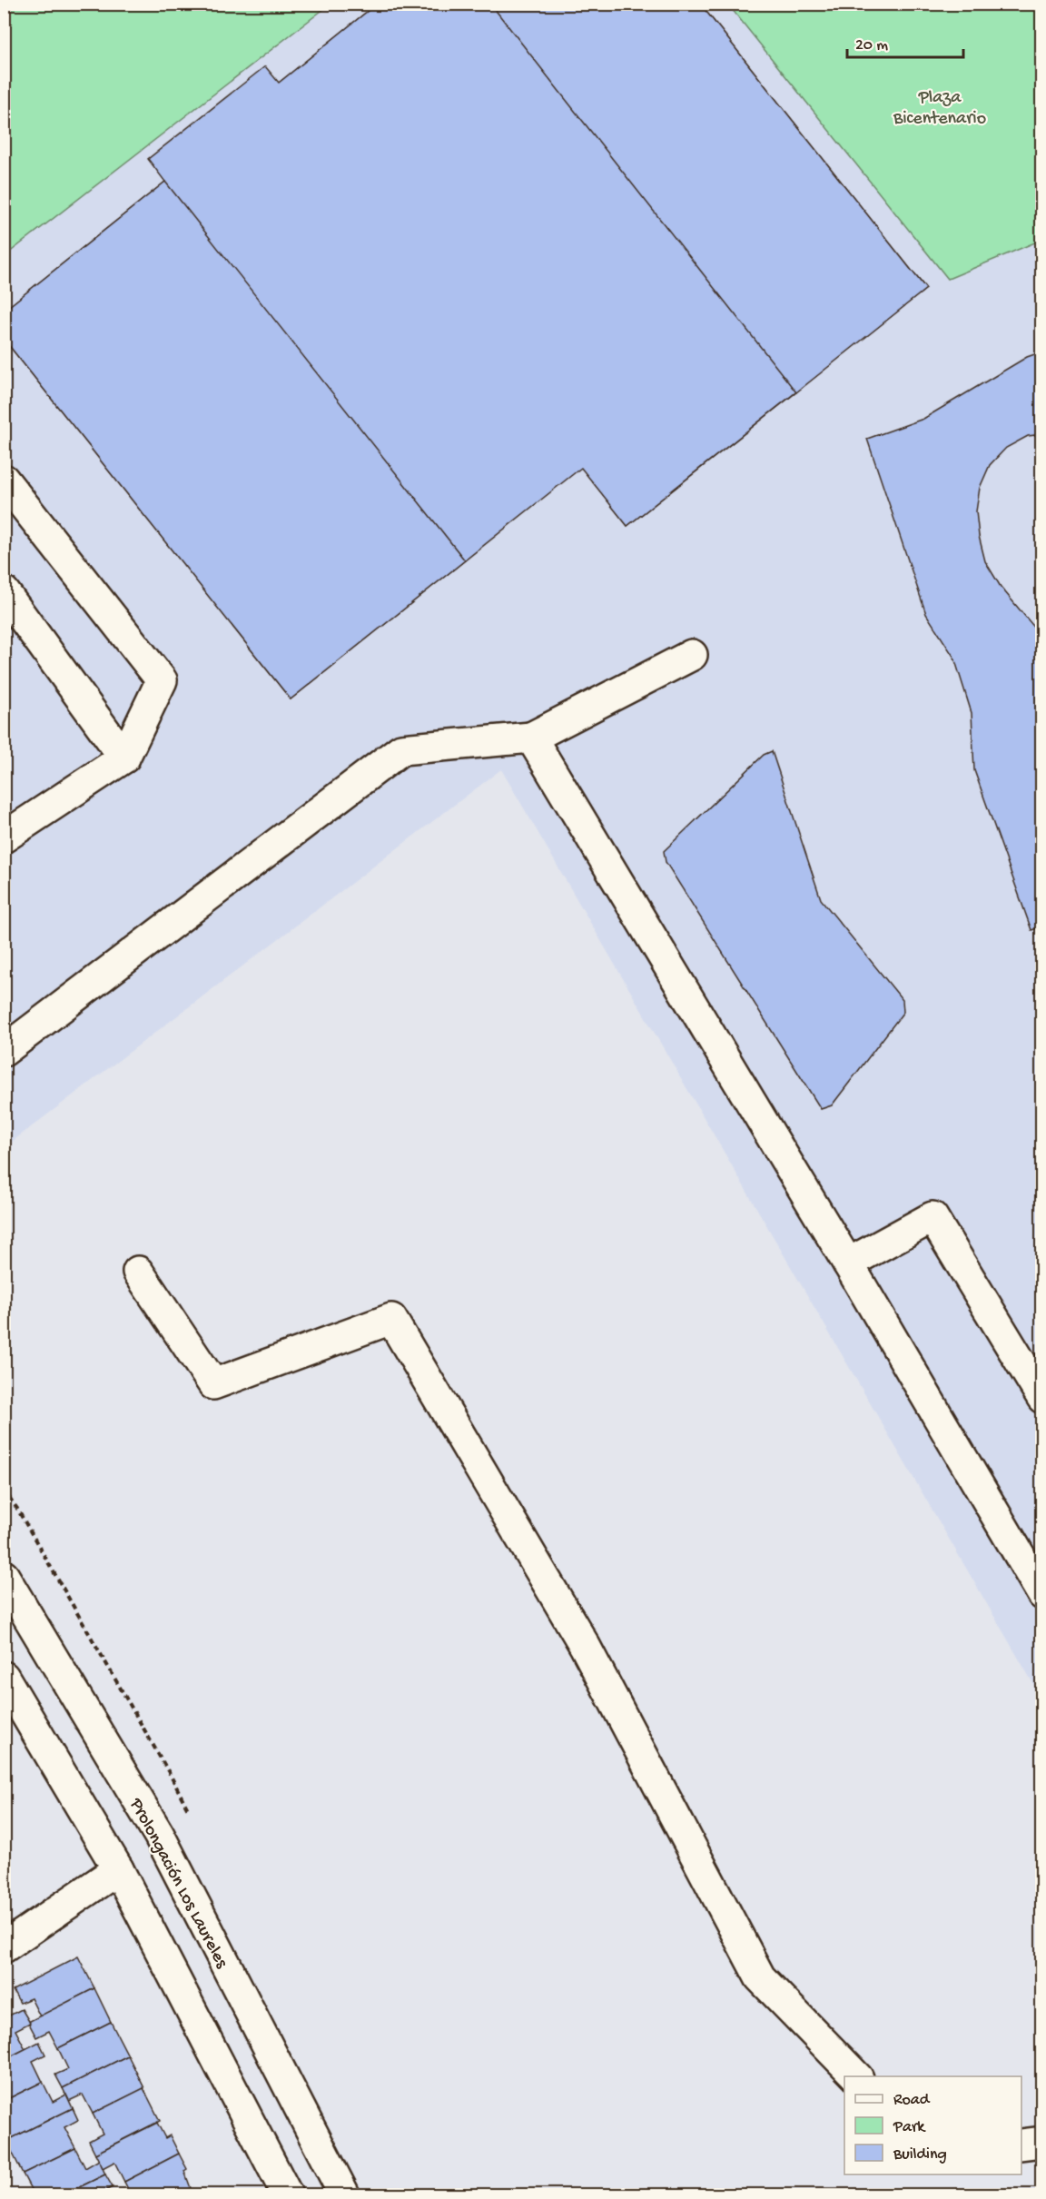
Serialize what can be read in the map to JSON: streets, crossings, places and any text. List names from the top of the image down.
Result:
{
  "streets": {
    "street": ["Prolongación Los Laureles"]
  },
  "parks": ["Plaza Bicentenario"],
  "legend": ["Road", "Park", "Building"],
  "scale_bar": "20 m"
}
